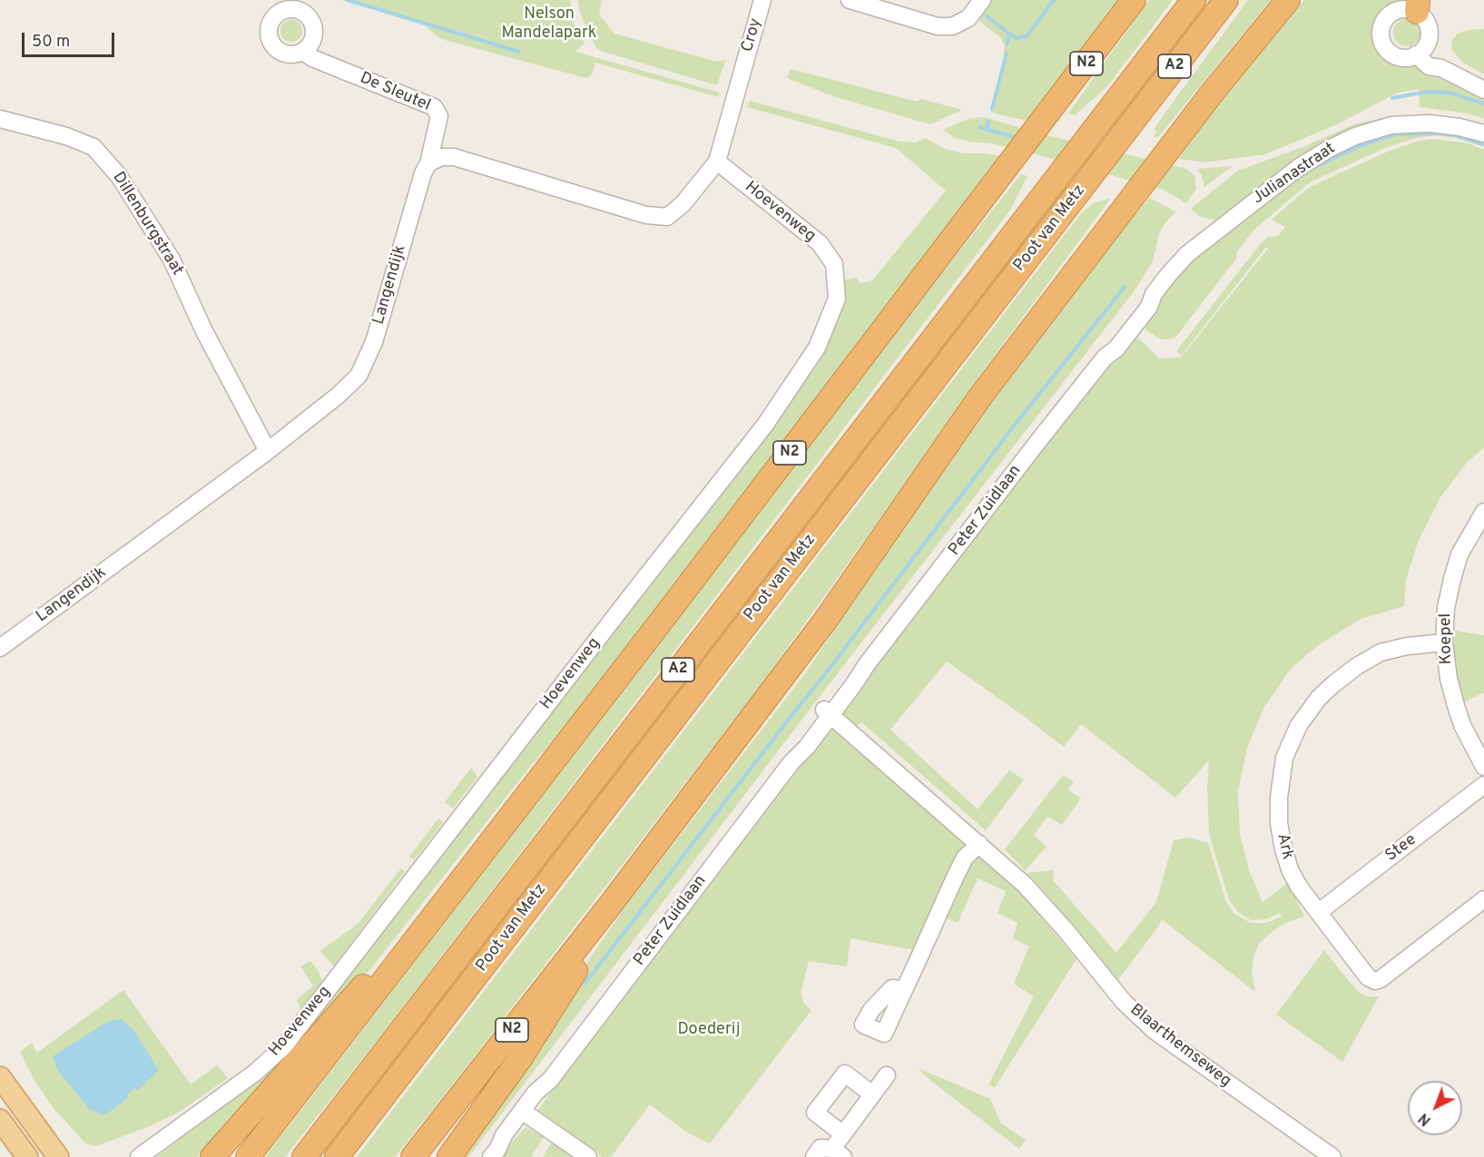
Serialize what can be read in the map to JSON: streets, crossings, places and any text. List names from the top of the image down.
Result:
{
  "streets": {
    "highway": ["N2", "A2", "Poot van Metz"],
    "street": [
      "Croy",
      "De Sleutel",
      "Julianastraat",
      "Hoevenweg",
      "Dillenburgstraat",
      "Langendijk",
      "Peter Zuidlaan",
      "Koepel",
      "Ark",
      "Stee",
      "Blaarthemseweg"
    ]
  },
  "crossings": [
    ["Croy", "Hoevenweg"],
    ["De Sleutel", "Langendijk"],
    ["Julianastraat", "Peter Zuidlaan"],
    ["Dillenburgstraat", "Langendijk"],
    ["Peter Zuidlaan", "Blaarthemseweg"],
    ["Koepel", "Ark"],
    ["Ark", "Stee"]
  ],
  "parks": ["Nelson Mandelapark", "Doederij"],
  "scale_bar": "50 m",
  "north": "bottom left"
}
